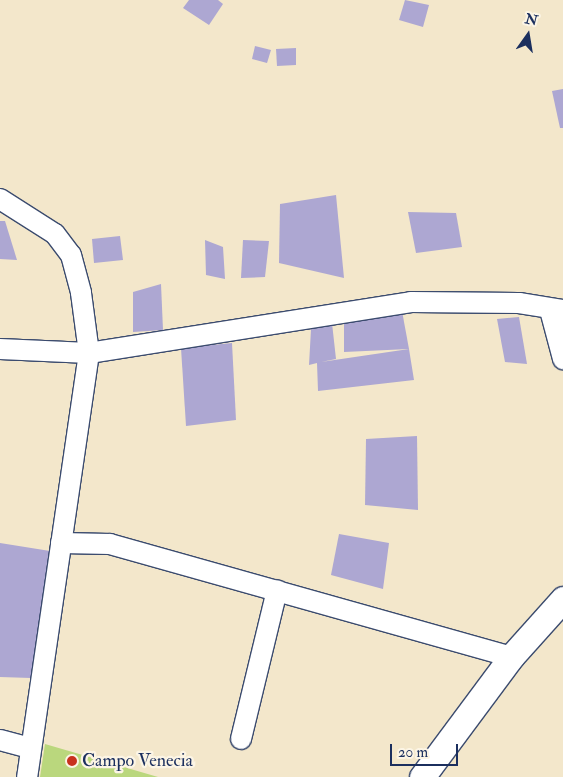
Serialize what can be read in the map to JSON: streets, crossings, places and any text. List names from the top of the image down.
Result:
{
  "places": ["Campo Venecia"],
  "scale_bar": "20 m",
  "north": "top"
}
